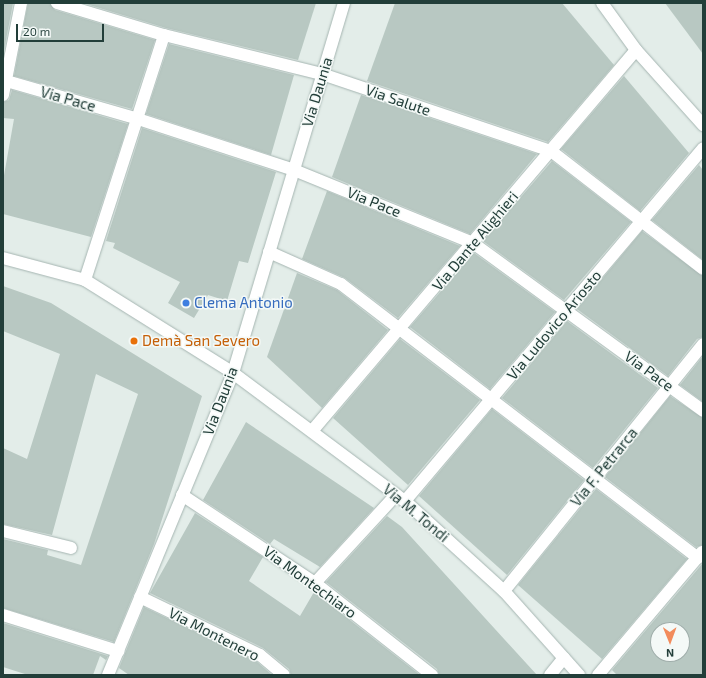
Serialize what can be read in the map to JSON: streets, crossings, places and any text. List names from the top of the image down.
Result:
{
  "streets": {
    "street": [
      "Via Daunia",
      "Via Pace",
      "Via Salute",
      "Via Dante Alighieri",
      "Via Ludovico Ariosto",
      "Via F. Petrarca",
      "Via M. Tondi",
      "Via Montechiaro",
      "Via Montenero"
    ]
  },
  "crossings": [
    ["Via Daunia", "Via Pace"],
    ["Via Daunia", "Via Salute"],
    ["Via Daunia", "Via M. Tondi"],
    ["Via Daunia", "Via Montechiaro"],
    ["Via Daunia", "Via Montenero"],
    ["Via Pace", "Via Dante Alighieri"],
    ["Via Pace", "Via Ludovico Ariosto"],
    ["Via Pace", "Via F. Petrarca"],
    ["Via Salute", "Via Dante Alighieri"],
    ["Via Salute", "Via Ludovico Ariosto"],
    ["Via Dante Alighieri", "Via M. Tondi"],
    ["Via Ludovico Ariosto", "Via M. Tondi"],
    ["Via Ludovico Ariosto", "Via Montechiaro"],
    ["Via F. Petrarca", "Via M. Tondi"]
  ],
  "places": ["Clema Antonio", "Demà San Severo"],
  "scale_bar": "20 m",
  "north": "bottom"
}
